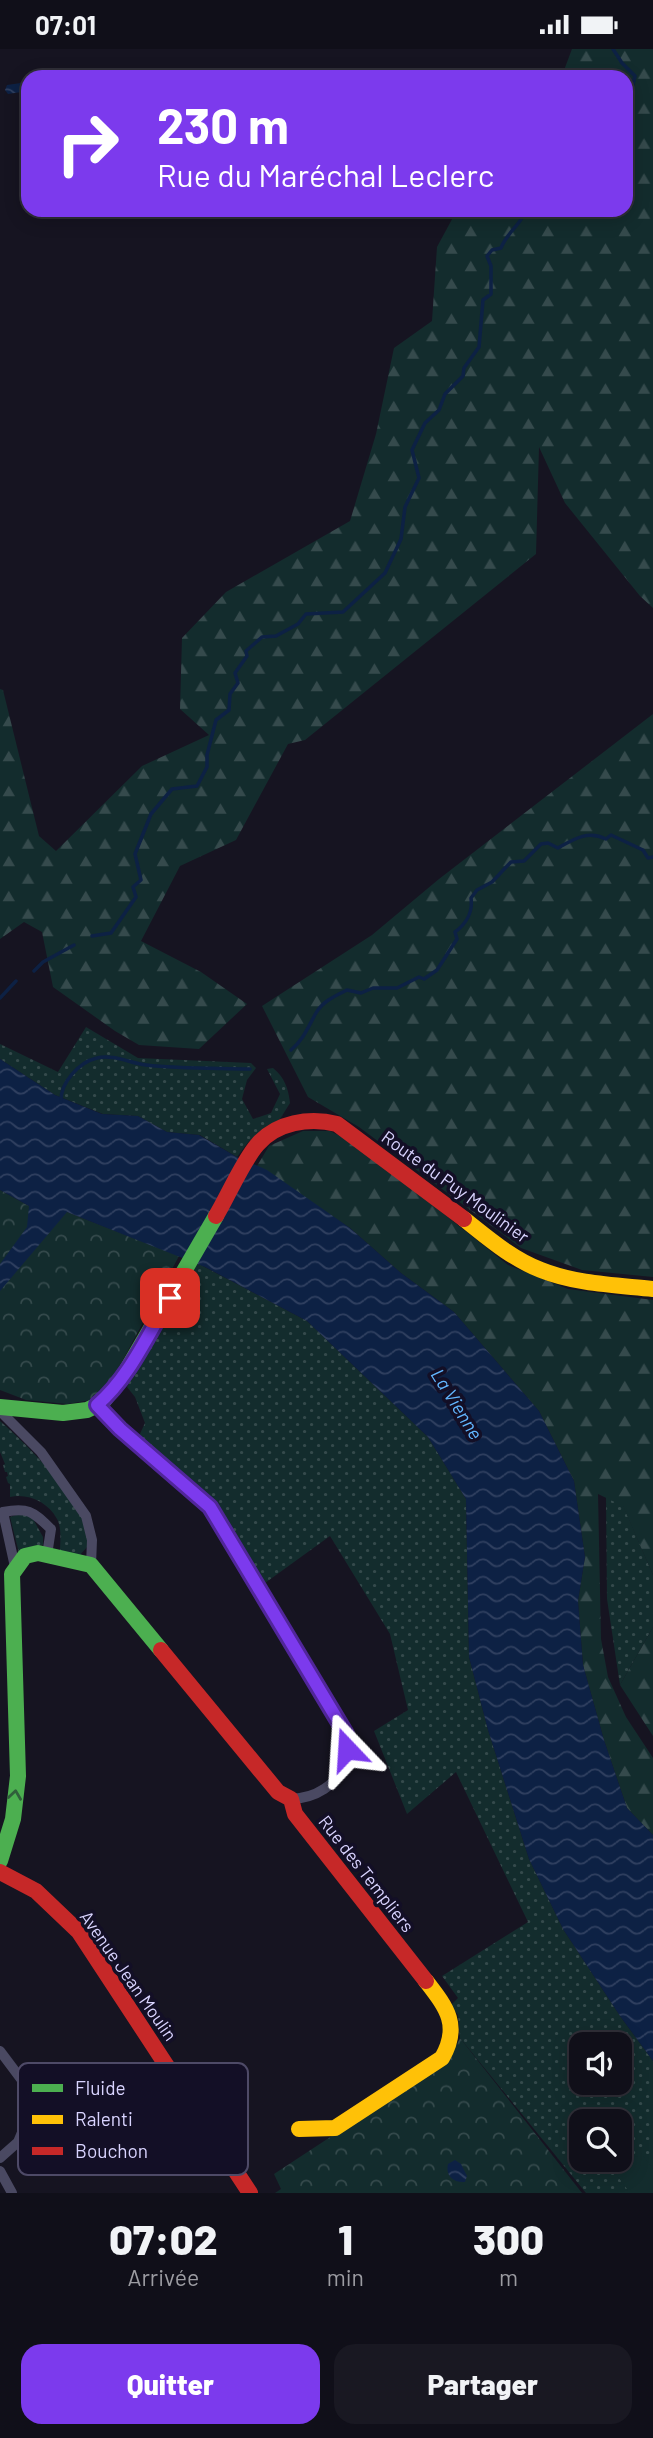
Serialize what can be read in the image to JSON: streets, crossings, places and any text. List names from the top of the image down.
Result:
{
  "streets": {
    "main road": ["Route du Puy Moulinier", "Rue des Templiers", "Avenue Jean Moulin"]
  },
  "water": ["La Vienne"],
  "legend": ["Fluide", "Ralenti", "Bouchon"],
  "page": {
    "status": "07:01",
    "turn": ["230 m", "Rue du Maréchal Leclerc"],
    "eta": [
      "07:02",
      "Arrivée",
      "1",
      "min",
      "300",
      "m"
    ],
    "buttons": ["Quitter", "Partager"]
  }
}
